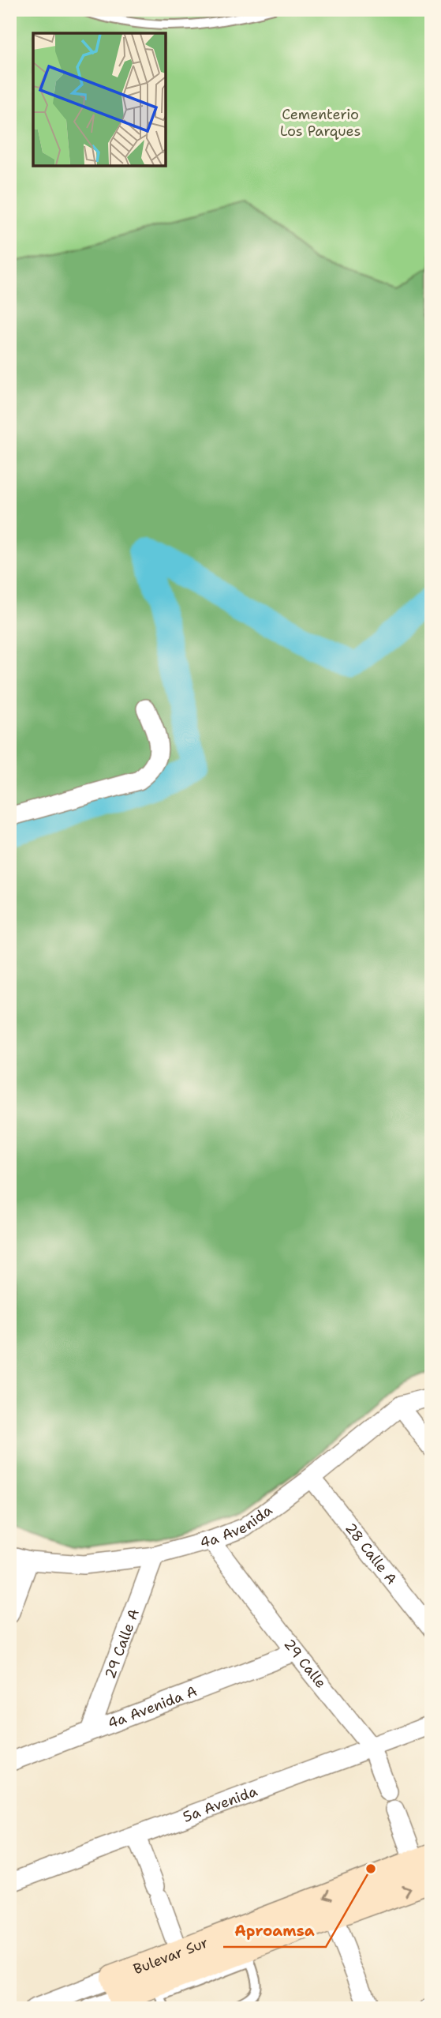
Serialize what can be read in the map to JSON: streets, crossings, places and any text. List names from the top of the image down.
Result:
{
  "streets": {
    "main road": ["Bulevar Sur"],
    "street": [
      "4a Avenida",
      "28 Calle A",
      "29 Calle A",
      "29 Calle",
      "4a Avenida A",
      "5a Avenida"
    ]
  },
  "crossings": [
    ["4a Avenida", "28 Calle A"],
    ["4a Avenida", "29 Calle A"],
    ["4a Avenida", "29 Calle"],
    ["29 Calle A", "4a Avenida A"],
    ["29 Calle", "4a Avenida A"],
    ["29 Calle", "5a Avenida"]
  ],
  "parks": ["Cementerio Los Parques"],
  "places": ["Aproamsa"]
}
